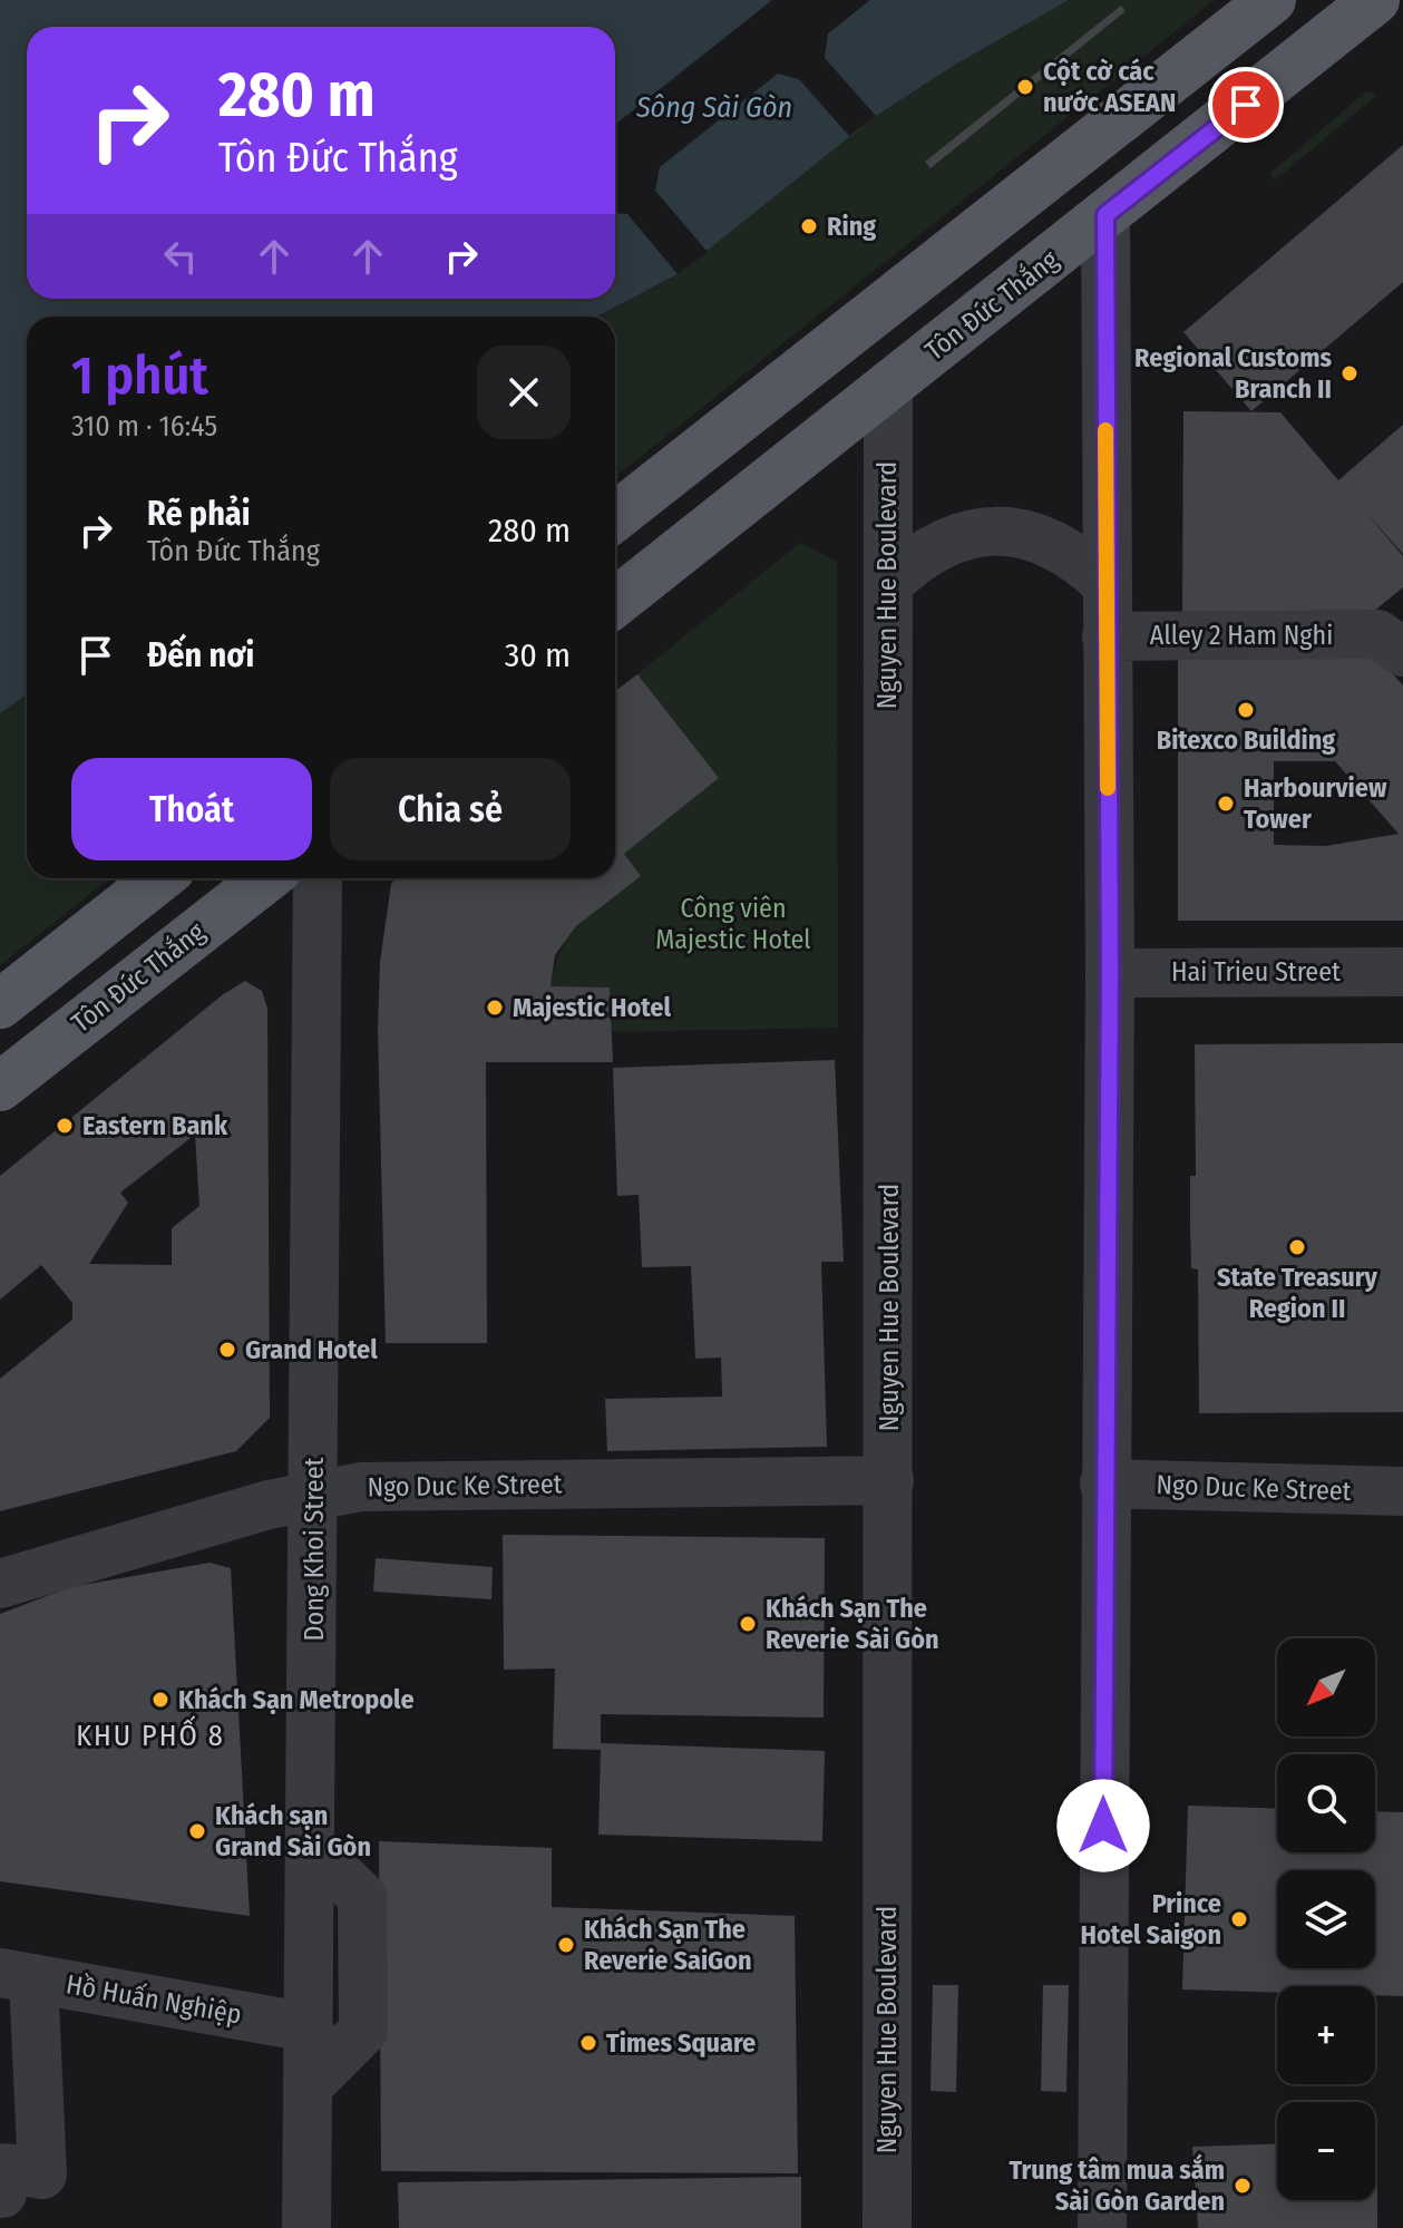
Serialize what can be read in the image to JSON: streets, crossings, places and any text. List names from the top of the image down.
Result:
{
  "streets": {
    "main road": ["Tôn Ðức Thắng"],
    "street": [
      "Nguyen Hue Boulevard",
      "Alley 2 Ham Nghi",
      "Hai Trieu Street",
      "Ngo Duc Ke Street",
      "Dong Khoi Street",
      "Hồ Huấn Nghiệp"
    ]
  },
  "crossings": [
    ["Tôn Ðức Thắng", "Nguyen Hue Boulevard"],
    ["Nguyen Hue Boulevard", "Ngo Duc Ke Street"],
    ["Ngo Duc Ke Street", "Dong Khoi Street"],
    ["Dong Khoi Street", "Hồ Huấn Nghiệp"]
  ],
  "districts": ["KHU PHỐ 8"],
  "water": ["Sông Sài Gòn"],
  "parks": ["Công viên Majestic Hotel"],
  "places": [
    "Cột cờ các nước ASEAN",
    "Ring",
    "Regional Customs Branch II",
    "Bitexco Building",
    "Harbourview Tower",
    "Majestic Hotel",
    "Eastern Bank",
    "State Treasury Region II",
    "Grand Hotel",
    "Khách Sạn The Reverie Sài Gòn",
    "Khách Sạn Metropole",
    "Khách sạn Grand Sài Gòn",
    "Prince Hotel Saigon",
    "Khách Sạn The Reverie SaiGon",
    "Times Square",
    "Trung tâm mua sắm Sài Gòn Garden"
  ],
  "north": "bottom left",
  "page": {
    "turn": ["280 m", "Tôn Ðức Thắng"],
    "heading": ["1 phút", "310 m · 16:45"],
    "list": [
      {
        "name": "Rẽ phải",
        "note": "Tôn Ðức Thắng",
        "value": "280 m"
      },
      {
        "name": "Đến nơi",
        "value": "30 m"
      }
    ],
    "buttons": ["Thoát", "Chia sẻ"],
    "map_buttons": ["+", "−"]
  }
}
